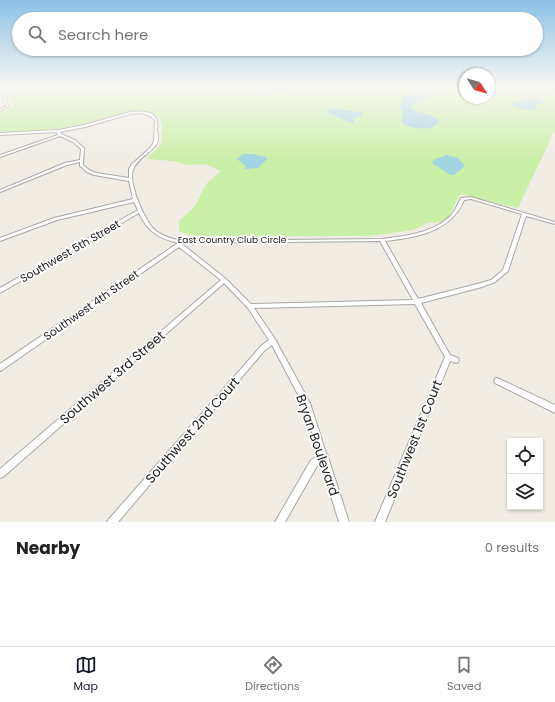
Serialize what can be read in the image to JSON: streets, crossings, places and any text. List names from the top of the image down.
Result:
{
  "streets": {
    "street": [
      "East Country Club Circle",
      "Southwest 5th Street",
      "Southwest 4th Street",
      "Southwest 3rd Street",
      "Southwest 2nd Court",
      "Southwest 1st Court",
      "Bryan Boulevard"
    ]
  },
  "crossings": [
    ["East Country Club Circle", "Southwest 5th Street"],
    ["East Country Club Circle", "Southwest 4th Street"],
    ["East Country Club Circle", "Bryan Boulevard"],
    ["Southwest 4th Street", "Bryan Boulevard"],
    ["Southwest 3rd Street", "Bryan Boulevard"],
    ["Southwest 2nd Court", "Bryan Boulevard"]
  ],
  "north": "bottom right",
  "page": {
    "search": "Search here",
    "heading": ["Nearby", "0 results"],
    "nav": ["Map", "Directions", "Saved"]
  }
}
